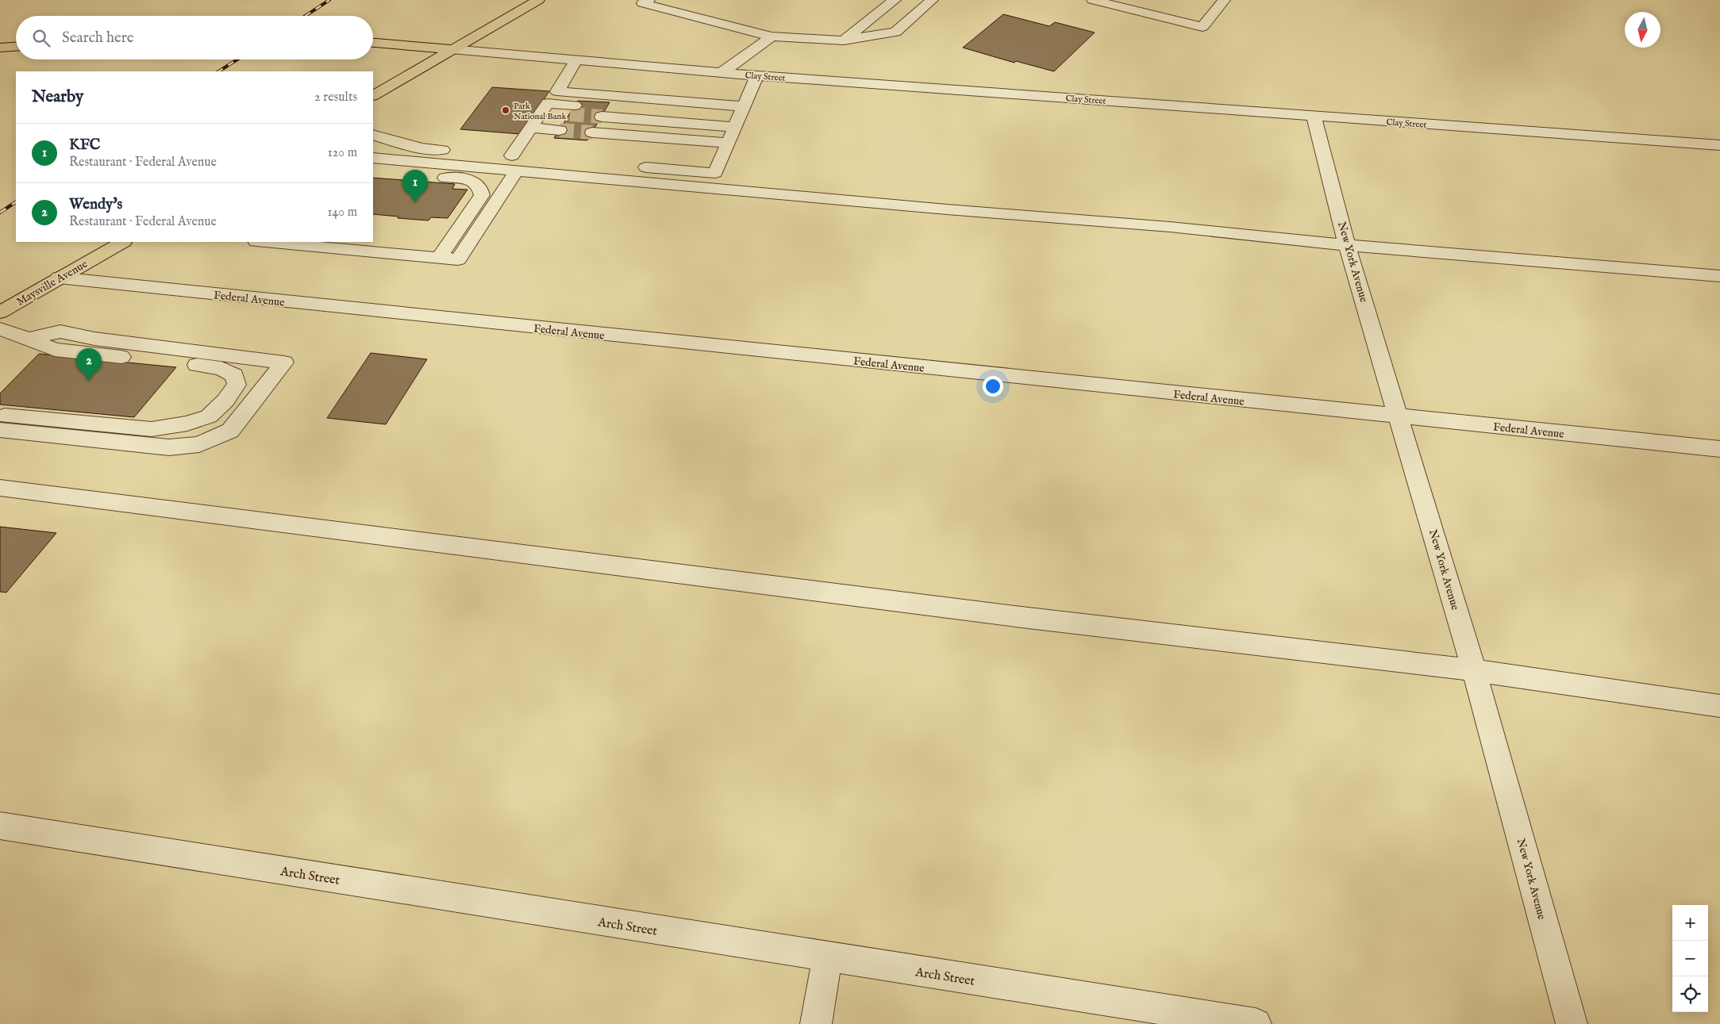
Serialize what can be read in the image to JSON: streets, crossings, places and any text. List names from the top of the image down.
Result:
{
  "streets": {
    "main road": ["Maysville Avenue"],
    "street": [
      "Clay Street",
      "New York Avenue",
      "Federal Avenue",
      "Arch Street"
    ]
  },
  "crossings": [
    ["Clay Street", "New York Avenue"],
    ["New York Avenue", "Federal Avenue"],
    ["Maysville Avenue", "Federal Avenue"]
  ],
  "places": ["Park National Bank"],
  "north": "bottom",
  "page": {
    "search": "Search here",
    "heading": ["Nearby", "2 results"],
    "list": [
      {
        "mark": "1",
        "name": "KFC",
        "note": "Restaurant · Federal Avenue",
        "value": "120 m"
      },
      {
        "mark": "2",
        "name": "Wendy's",
        "note": "Restaurant · Federal Avenue",
        "value": "140 m"
      }
    ],
    "pins": ["1", "2"],
    "map_buttons": ["+", "−"]
  }
}
